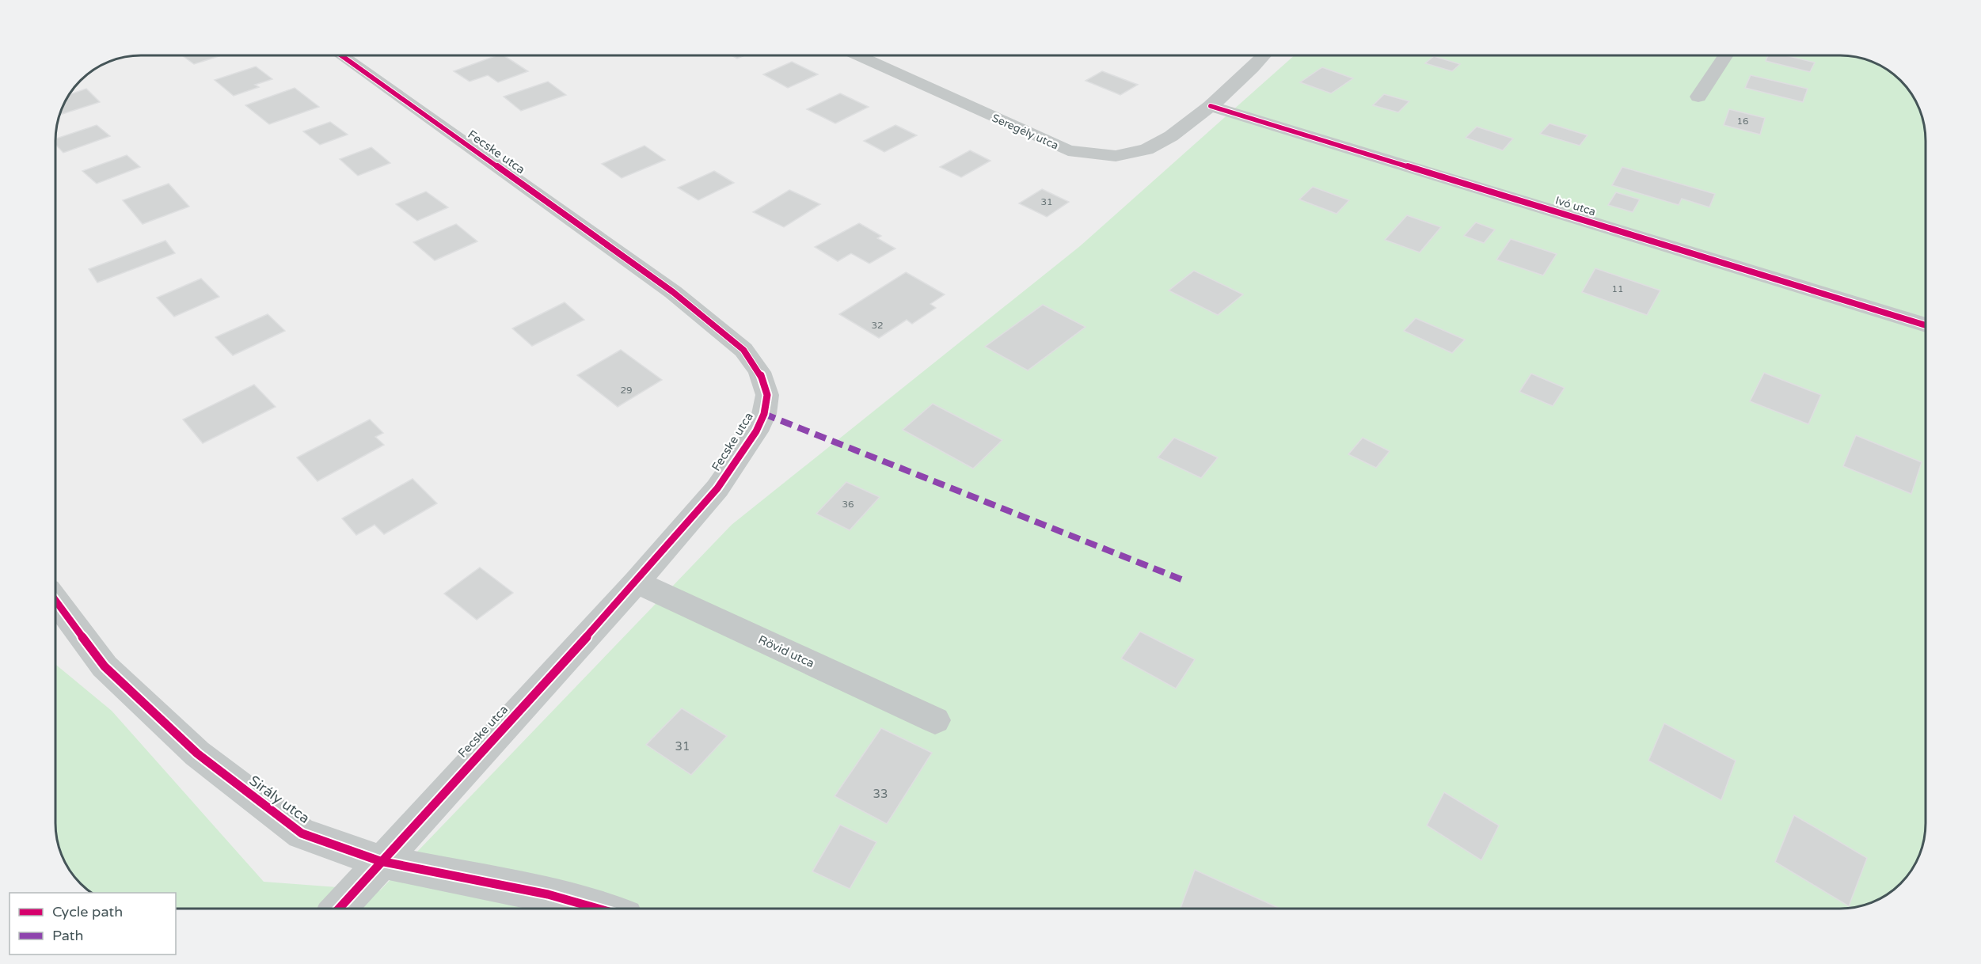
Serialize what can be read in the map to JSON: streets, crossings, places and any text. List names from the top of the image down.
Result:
{
  "streets": {
    "street": [
      "Seregély utca",
      "Fecske utca",
      "Ivó utca",
      "Rövid utca",
      "Sirály utca"
    ]
  },
  "crossings": [
    ["Seregély utca", "Ivó utca"],
    ["Fecske utca", "Rövid utca"],
    ["Fecske utca", "Sirály utca"]
  ],
  "house_numbers": [
    "16",
    "31",
    "11",
    "32",
    "29",
    "36",
    "31",
    "33"
  ],
  "legend": ["Cycle path", "Path"]
}
